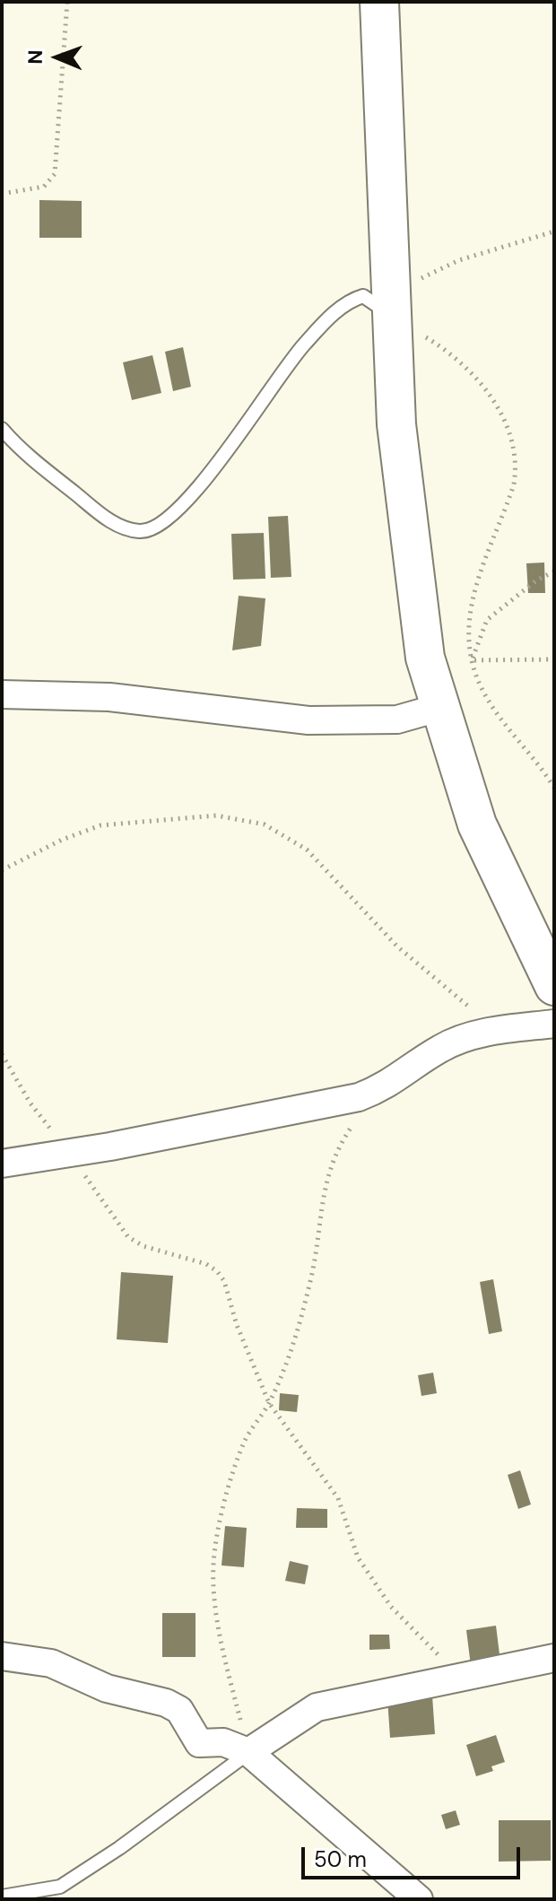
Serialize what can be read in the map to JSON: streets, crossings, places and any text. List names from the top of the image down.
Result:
{
  "scale_bar": "50 m",
  "north": "left"
}
